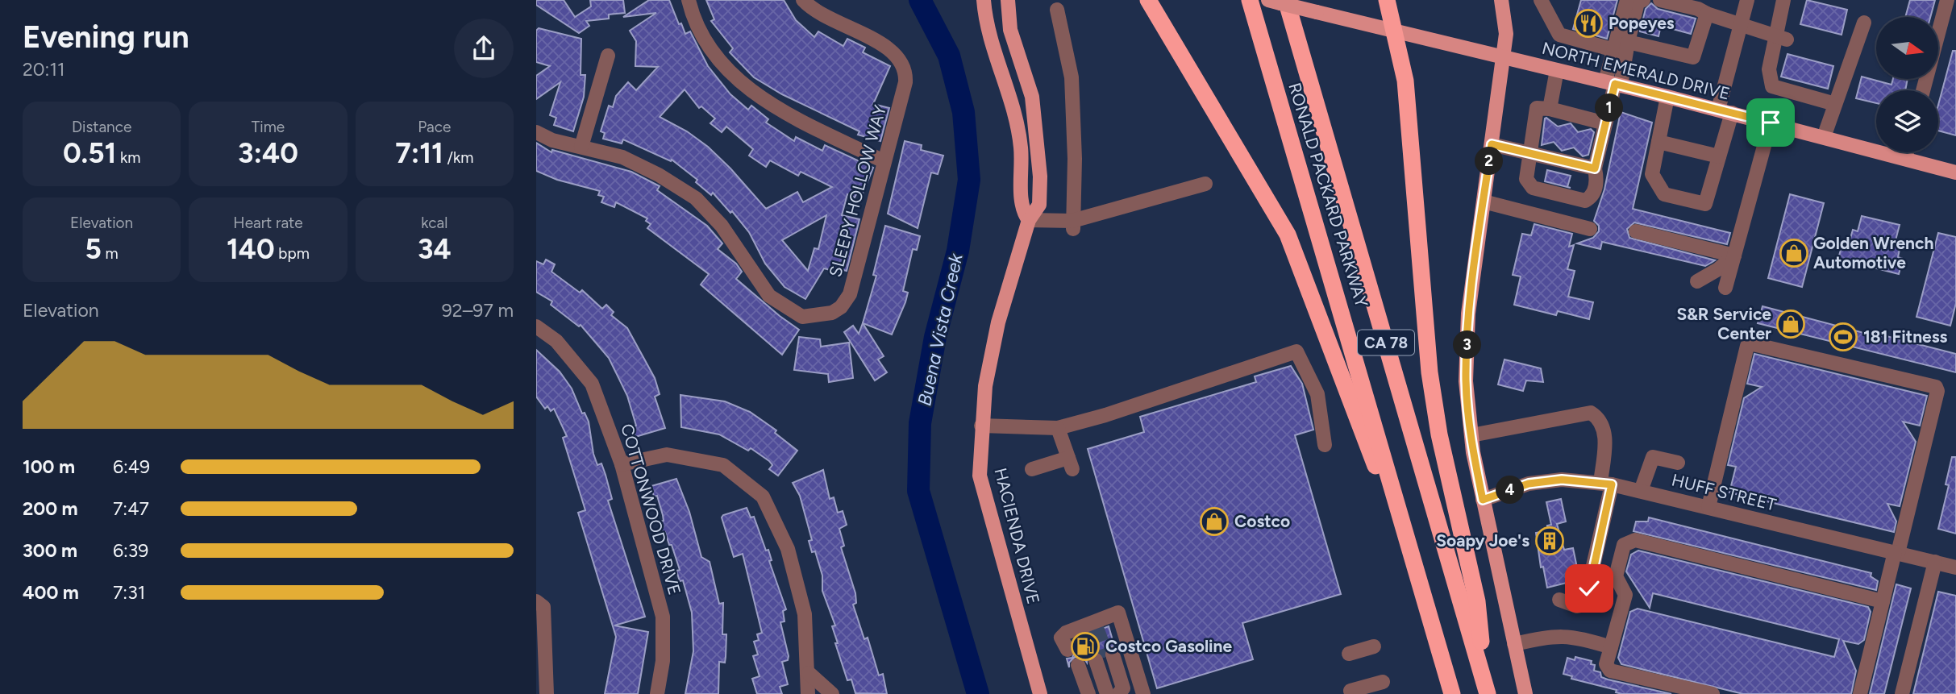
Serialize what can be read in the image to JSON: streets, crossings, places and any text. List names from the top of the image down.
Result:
{
  "streets": {
    "highway": ["RONALD PACKARD PARKWAY", "CA 78"],
    "main road": ["NORTH EMERALD DRIVE", "HACIENDA DRIVE"],
    "street": ["SLEEPY HOLLOW WAY", "HUFF STREET", "COTTONWOOD DRIVE"]
  },
  "water": ["Buena Vista Creek"],
  "places": {
    "restaurant": ["Popeyes"],
    "shop": ["Golden Wrench Automotive", "S&R Service Center", "Costco"],
    "sports": ["181 Fitness"],
    "building": ["Soapy Joe's"],
    "fuel station": ["Costco Gasoline"]
  },
  "north": "right",
  "page": {
    "heading": ["Evening run", "20:11"],
    "pins": [
      "1",
      "2",
      "3",
      "4"
    ],
    "stats": [
      ["Distance", "0.51 km"],
      ["Time", "3:40"],
      ["Pace", "7:11 /km"],
      ["Elevation", "5 m"],
      ["Heart rate", "140 bpm"],
      ["kcal", "34"]
    ],
    "chart": ["Elevation", "92–97 m"],
    "list": [
      {
        "name": "100 m",
        "note": "6:49"
      },
      {
        "name": "200 m",
        "note": "7:47"
      },
      {
        "name": "300 m",
        "note": "6:39"
      },
      {
        "name": "400 m",
        "note": "7:31"
      }
    ]
  }
}
